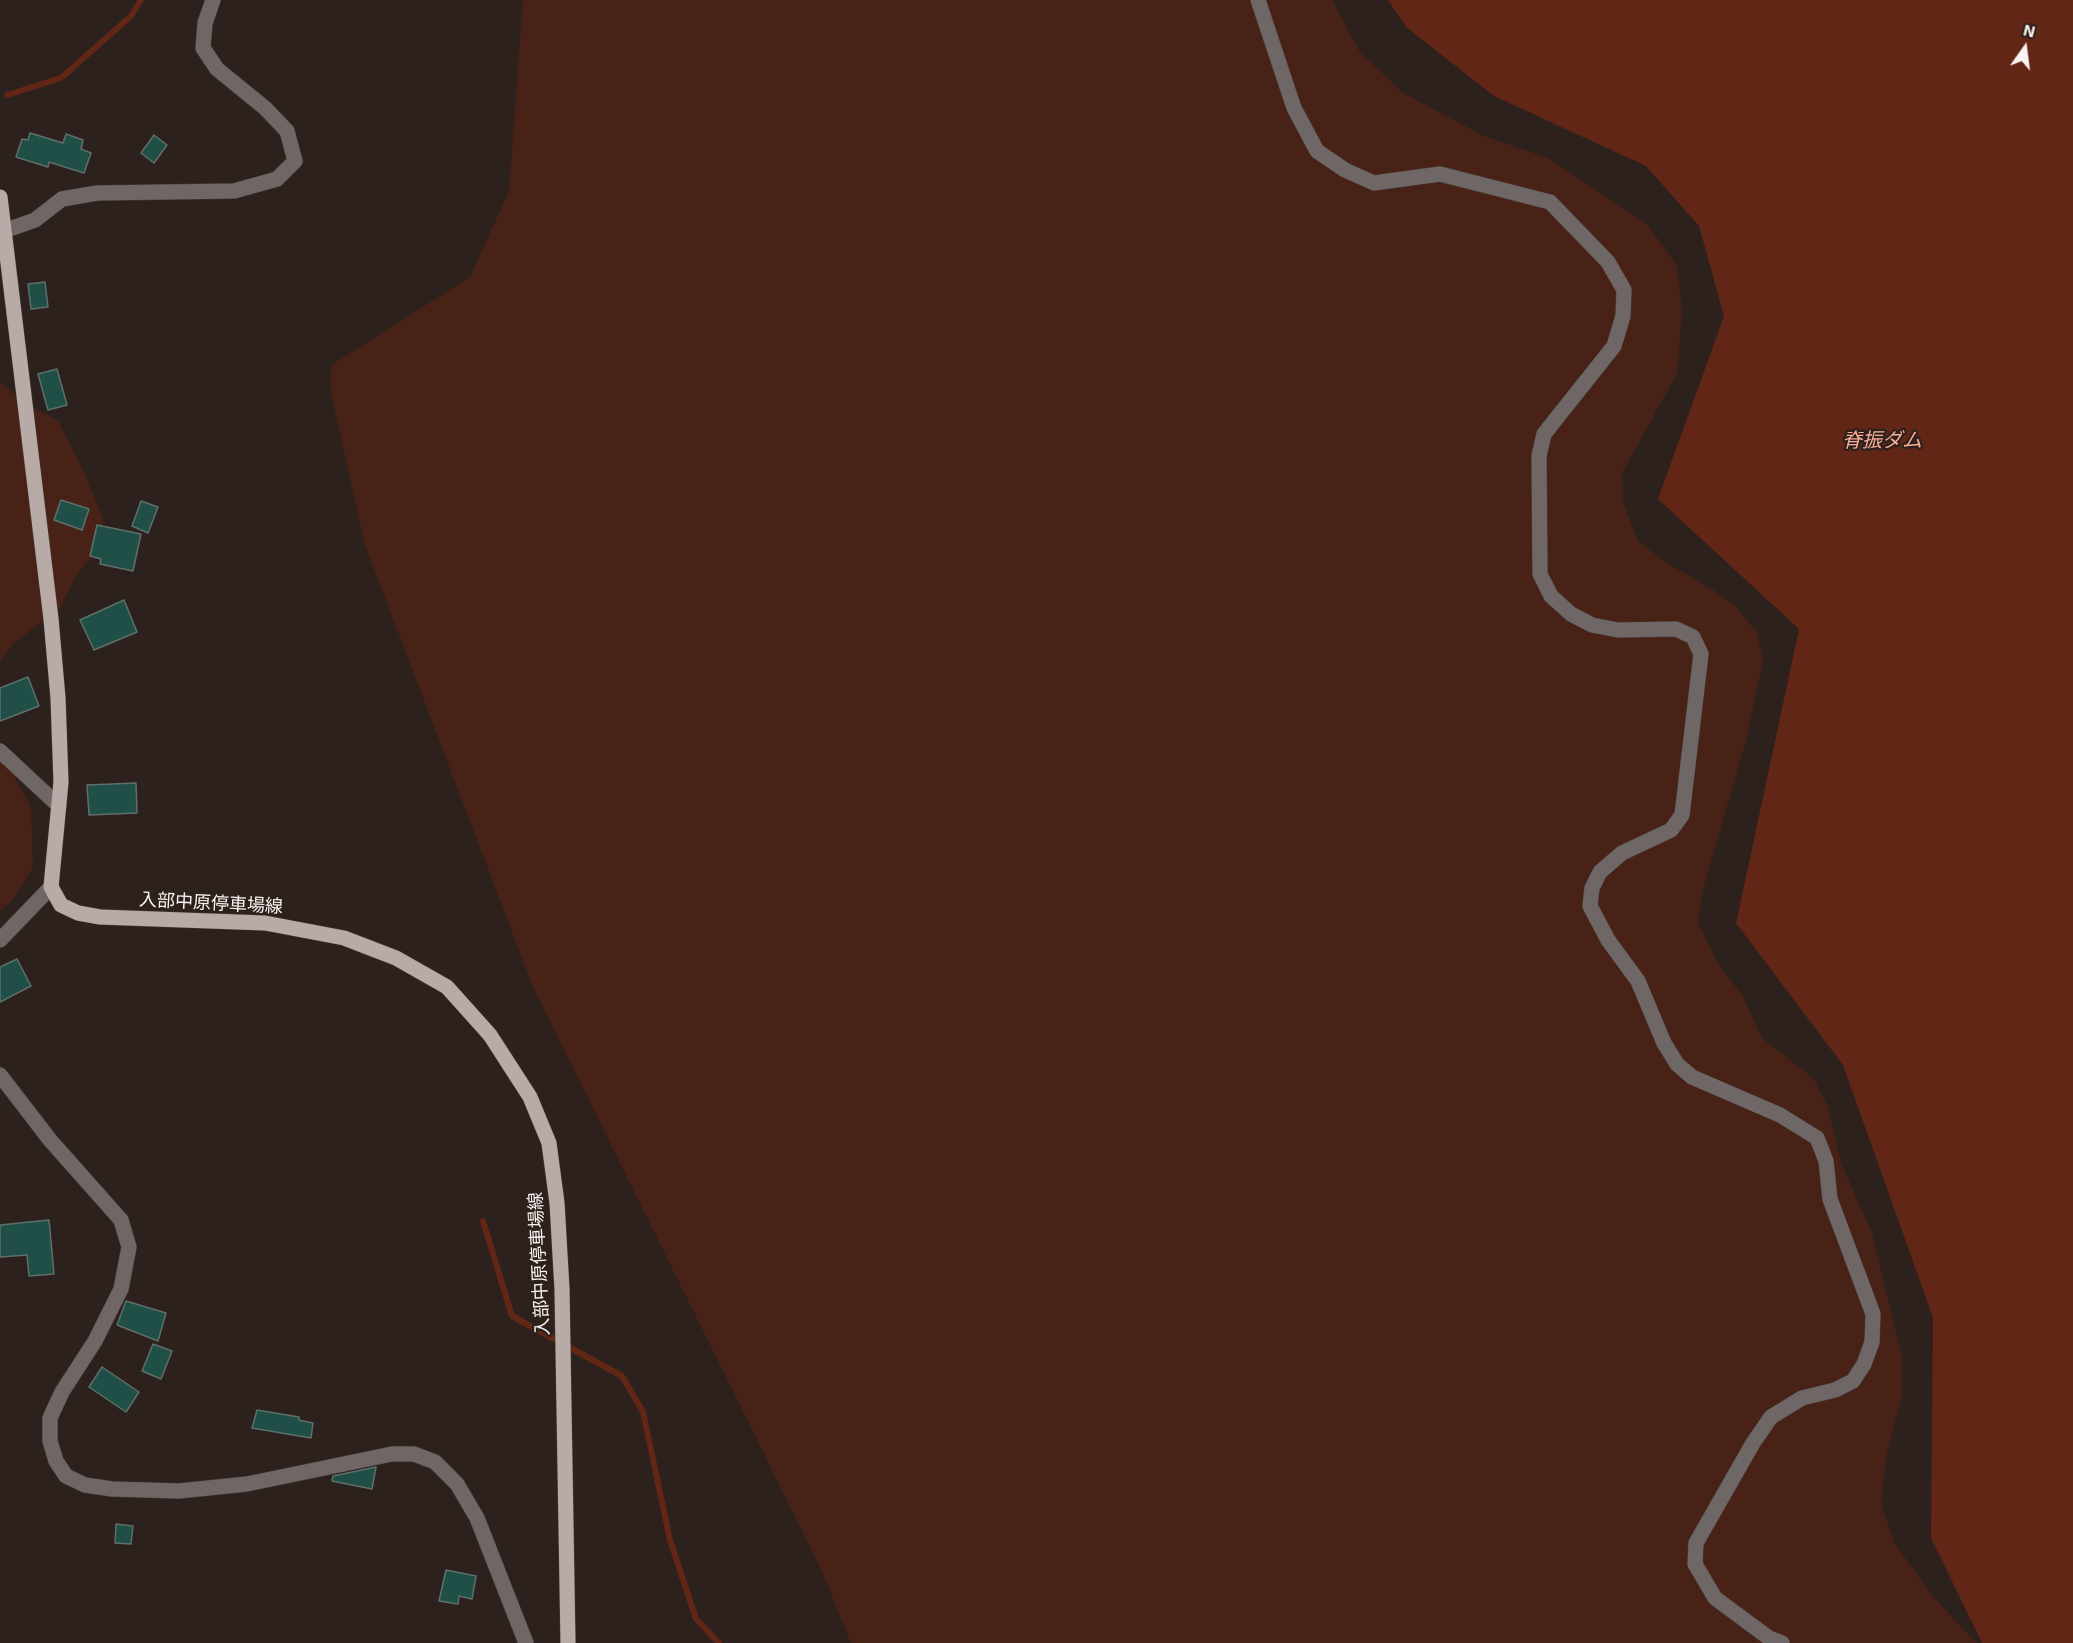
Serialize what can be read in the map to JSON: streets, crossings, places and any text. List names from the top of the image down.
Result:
{
  "streets": {
    "main road": ["入部中原停車場線"]
  },
  "water": ["脊振ダム"],
  "north": "top"
}
